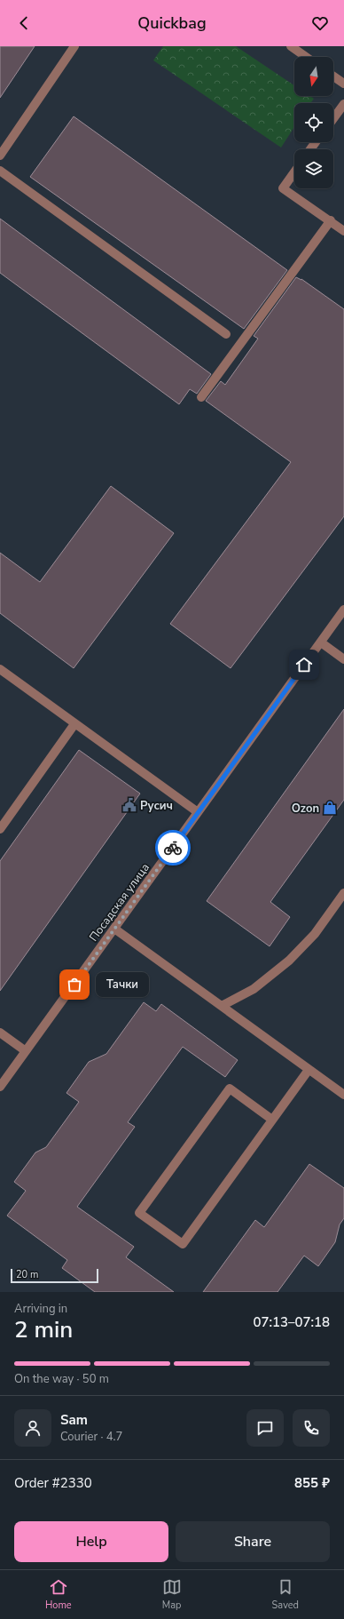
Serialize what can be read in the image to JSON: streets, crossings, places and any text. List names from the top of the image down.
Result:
{
  "streets": {
    "street": ["Посадская улица"]
  },
  "places": {
    "public building": ["Русич"],
    "shop": ["Ozon"],
    "other": ["Тачки"]
  },
  "scale_bar": "20 m",
  "north": "bottom",
  "page": {
    "header": "Quickbag",
    "bubble": "Тачки",
    "scale": "20 m",
    "heading": ["2 min", "Arriving in", "07:13–07:18"],
    "panel": [
      "Sam",
      "Courier · 4.7",
      "Order #2330",
      "855 ₽"
    ],
    "bar": "On the way · 50 m",
    "buttons": ["Help", "Share"],
    "tabs": ["Home", "Map", "Saved"]
  }
}
